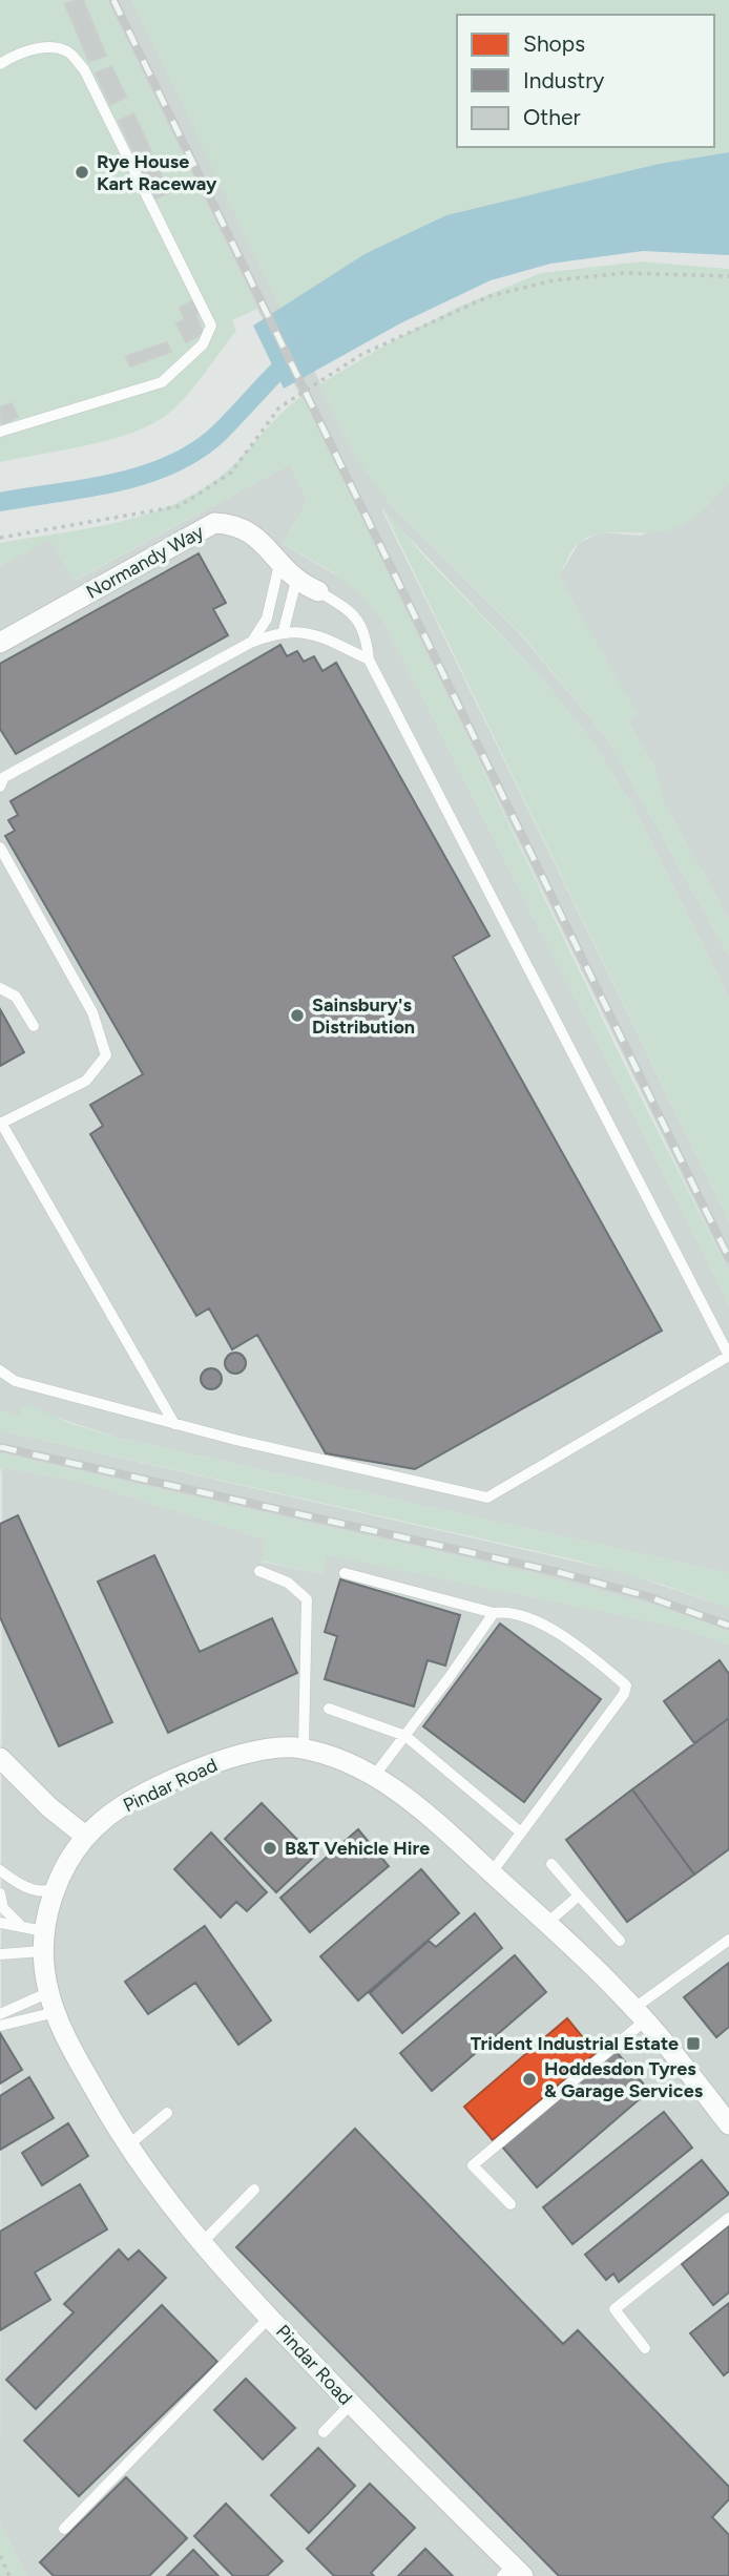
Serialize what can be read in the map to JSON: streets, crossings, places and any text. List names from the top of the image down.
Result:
{
  "streets": {
    "street": ["Normandy Way", "Pindar Road"]
  },
  "places": {
    "other": [
      "Rye House Kart Raceway",
      "Sainsbury's Distribution",
      "B&T Vehicle Hire",
      "Hoddesdon Tyres & Garage Services"
    ],
    "transit": ["Trident Industrial Estate"]
  },
  "legend": ["Shops", "Industry", "Other"]
}
